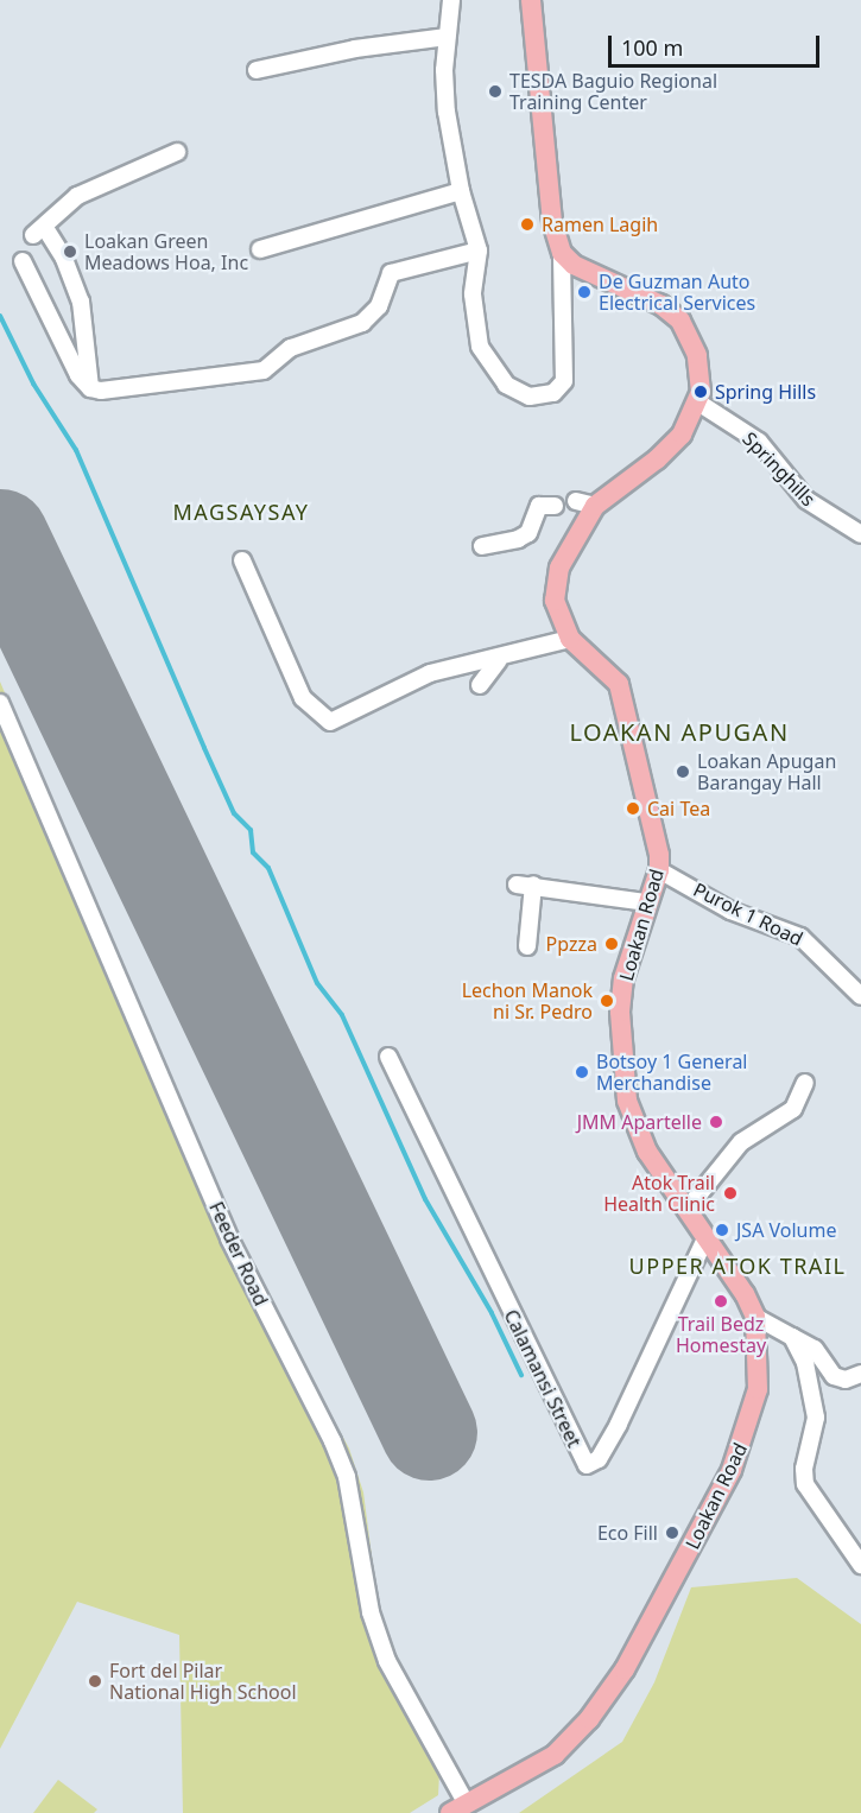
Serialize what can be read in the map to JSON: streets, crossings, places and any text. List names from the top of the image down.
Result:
{
  "streets": {
    "main road": ["Loakan Road"],
    "street": [
      "Springhills",
      "Purok 1 Road",
      "Feeder Road",
      "Calamansi Street"
    ]
  },
  "crossings": [
    ["Springhills", "Loakan Road"],
    ["Purok 1 Road", "Loakan Road"],
    ["Loakan Road", "Feeder Road"],
    ["Loakan Road", "Calamansi Street"]
  ],
  "districts": ["MAGSAYSAY", "LOAKAN APUGAN", "UPPER ATOK TRAIL"],
  "places": [
    "TESDA Baguio Regional Training Center",
    "Ramen Lagih",
    "Loakan Green Meadows Hoa, Inc",
    "De Guzman Auto Electrical Services",
    "Spring Hills",
    "Loakan Apugan Barangay Hall",
    "Cai Tea",
    "Ppzza",
    "Lechon Manok ni Sr. Pedro",
    "Botsoy 1 General Merchandise",
    "JMM Apartelle",
    "Atok Trail Health Clinic",
    "JSA Volume",
    "Trail Bedz Homestay",
    "Eco Fill",
    "Fort del Pilar National High School"
  ],
  "scale_bar": "100 m"
}
